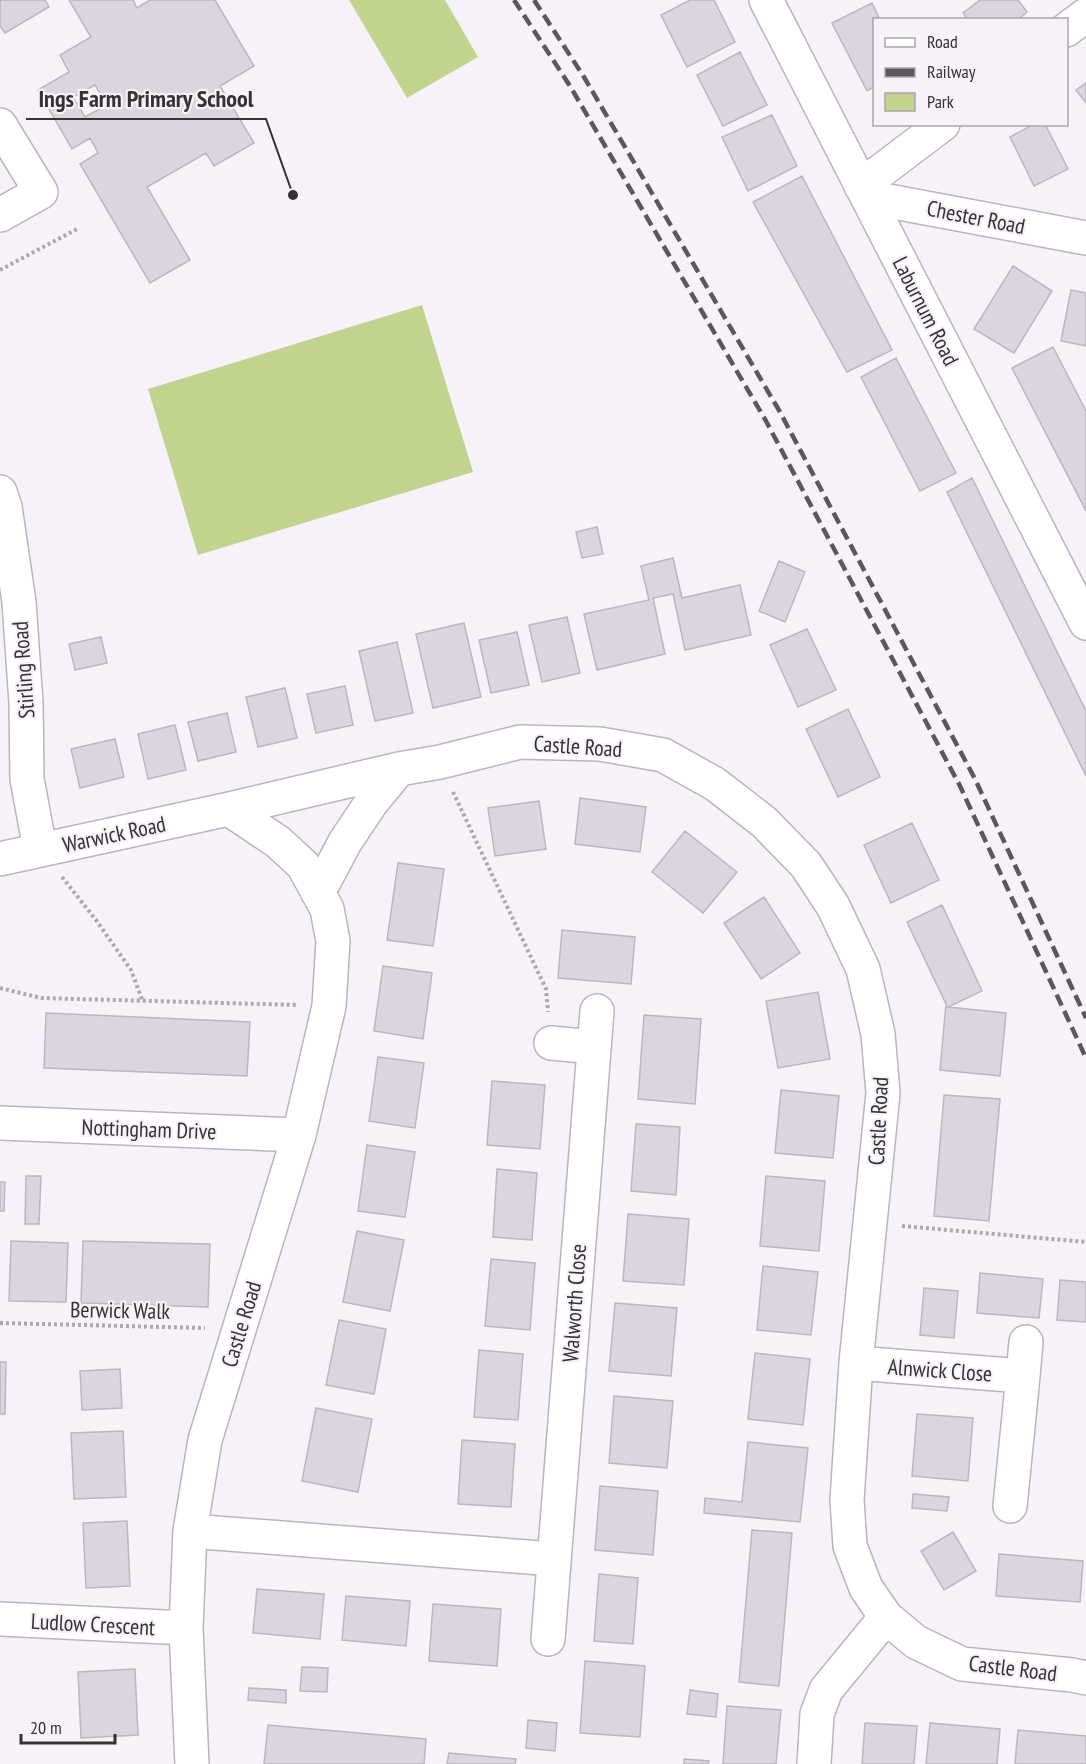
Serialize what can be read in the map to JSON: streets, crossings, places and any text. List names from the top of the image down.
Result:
{
  "streets": {
    "street": [
      "Chester Road",
      "Laburnum Road",
      "Stirling Road",
      "Castle Road",
      "Warwick Road",
      "Nottingham Drive",
      "Walworth Close",
      "Alnwick Close",
      "Ludlow Crescent"
    ],
    "path": ["Berwick Walk"]
  },
  "crossings": [
    ["Chester Road", "Laburnum Road"],
    ["Stirling Road", "Warwick Road"],
    ["Castle Road", "Warwick Road"],
    ["Castle Road", "Nottingham Drive"],
    ["Castle Road", "Berwick Walk"],
    ["Castle Road", "Alnwick Close"],
    ["Castle Road", "Ludlow Crescent"]
  ],
  "places": ["Ings Farm Primary School"],
  "legend": ["Road", "Railway", "Park"],
  "scale_bar": "20 m"
}
